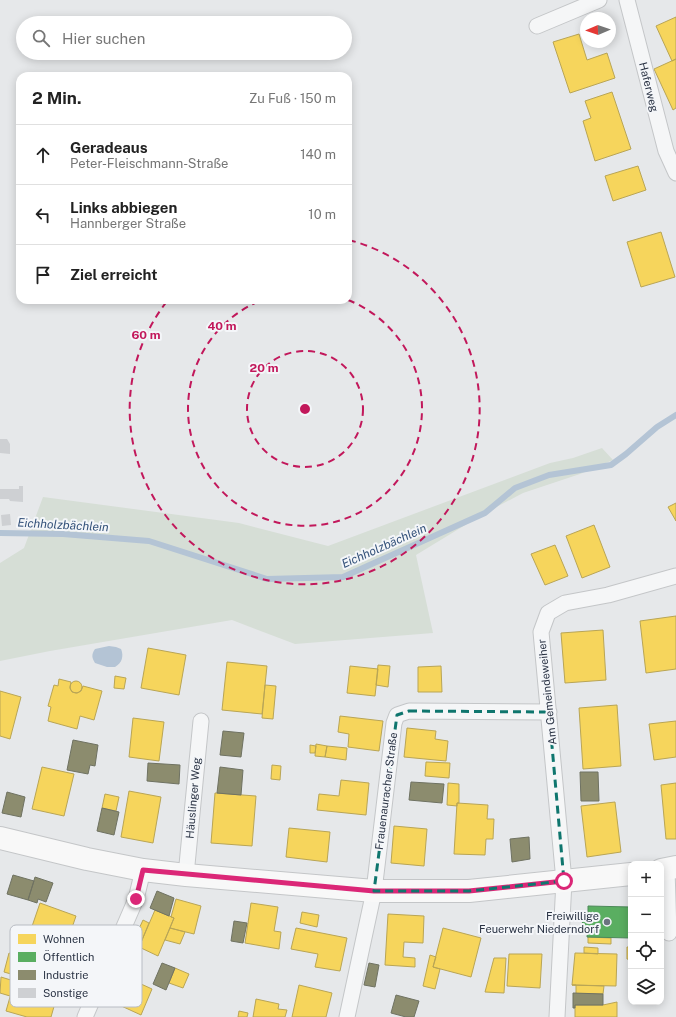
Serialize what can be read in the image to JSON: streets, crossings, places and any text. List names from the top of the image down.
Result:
{
  "streets": {
    "street": [
      "Haferweg",
      "Am Gemeindeweiher",
      "Frauenauracher Straße",
      "Häuslinger Weg"
    ]
  },
  "crossings": [
    ["Am Gemeindeweiher", "Frauenauracher Straße"]
  ],
  "water": ["Eichholzbächlein"],
  "places": ["Freiwillige Feuerwehr Niederndorf"],
  "legend": [
    "Wohnen",
    "Öffentlich",
    "Industrie",
    "Sonstige"
  ],
  "north": "left",
  "page": {
    "search": "Hier suchen",
    "heading": ["2 Min.", "Zu Fuß · 150 m"],
    "list": [
      ["Geradeaus", "Peter-Fleischmann-Straße", "140 m"],
      ["Links abbiegen", "Hannberger Straße", "10 m"],
      "Ziel erreicht"
    ],
    "map_buttons": ["+", "−"]
  },
  "rings": ["40 m", "60 m", "20 m"]
}
